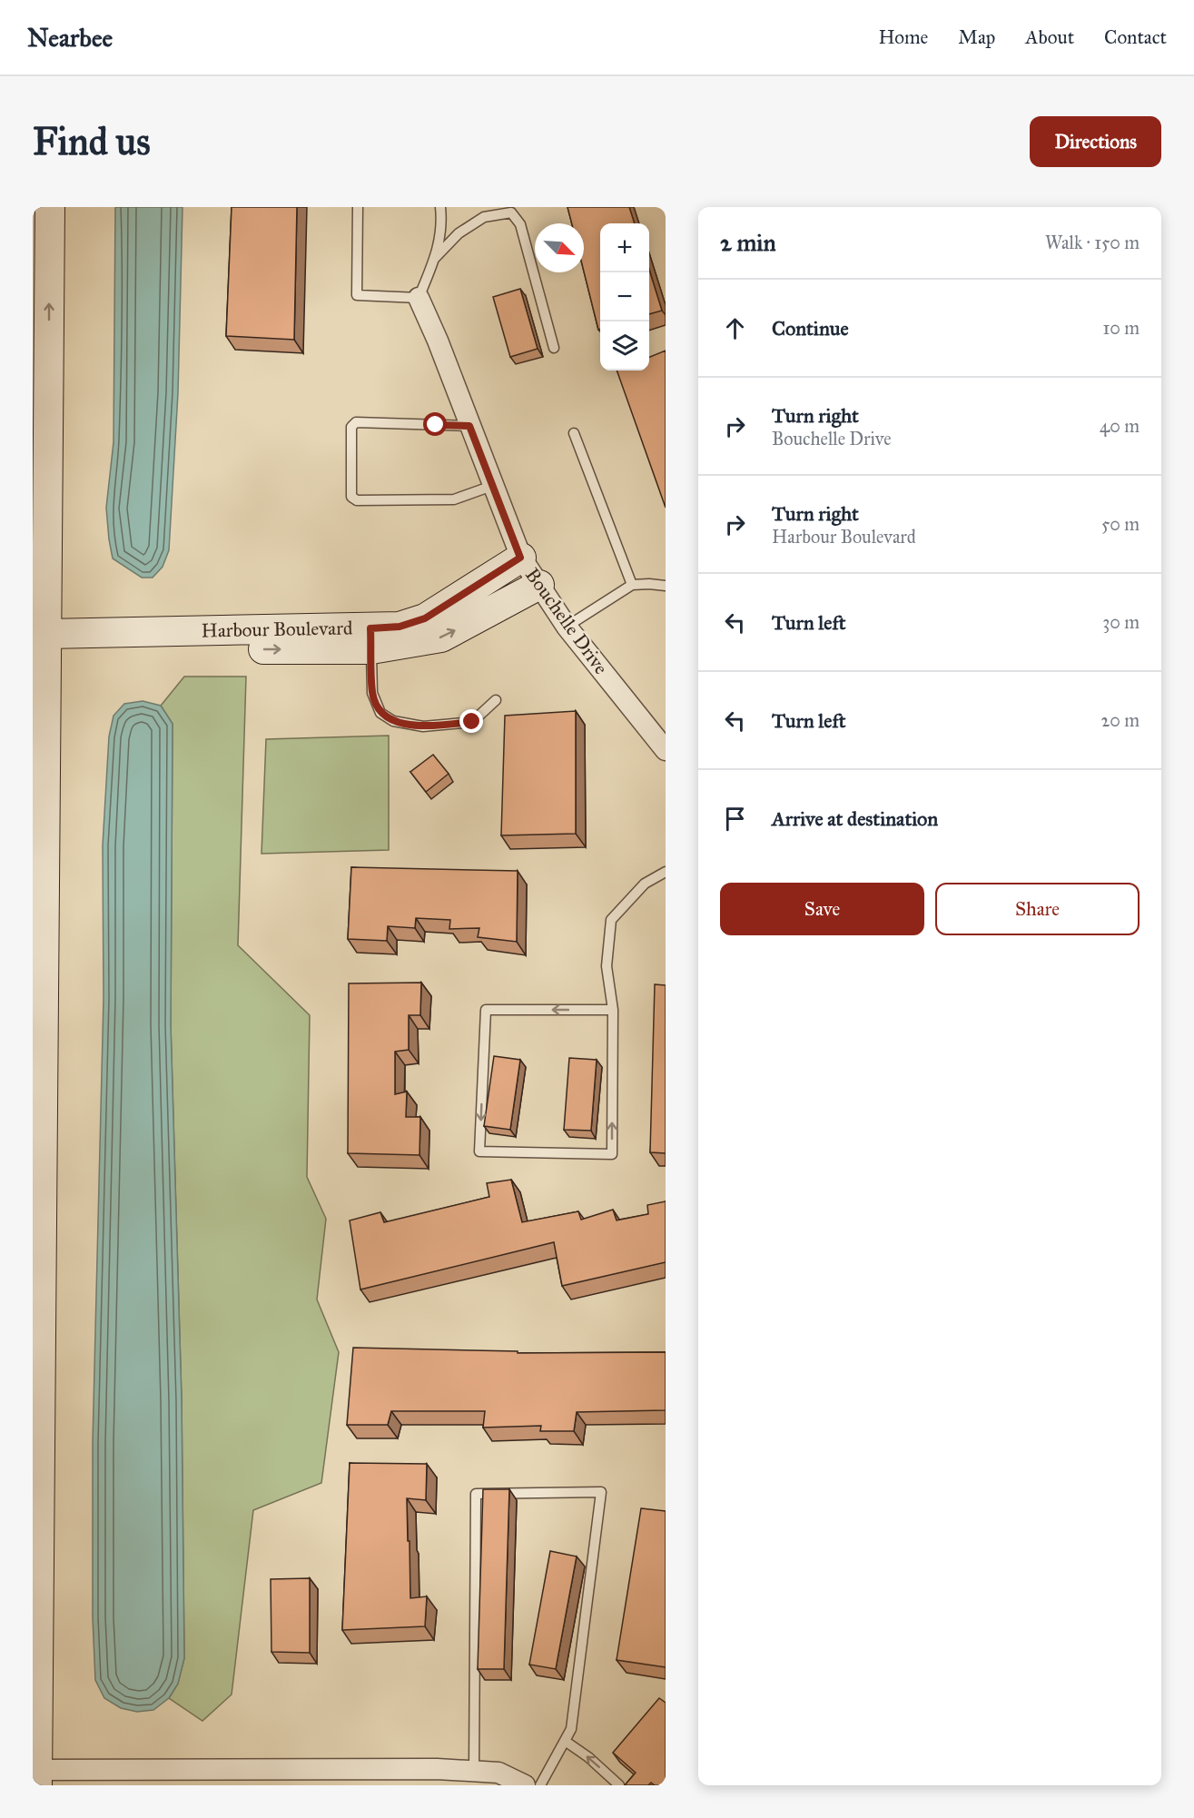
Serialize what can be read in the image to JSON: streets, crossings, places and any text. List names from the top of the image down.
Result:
{
  "streets": {
    "main road": ["Harbour Boulevard"],
    "street": ["Bouchelle Drive"]
  },
  "crossings": [
    ["Bouchelle Drive", "Harbour Boulevard"]
  ],
  "north": "bottom right",
  "page": {
    "header": "Nearbee",
    "nav": [
      "Home",
      "Map",
      "About",
      "Contact"
    ],
    "buttons": [
      "Directions",
      ["Save", "Share"]
    ],
    "title": "Find us",
    "heading": ["2 min", "Walk · 150 m"],
    "map_buttons": ["+", "−"],
    "list": [
      ["Continue", "10 m"],
      ["Turn right", "Bouchelle Drive", "40 m"],
      ["Turn right", "Harbour Boulevard", "50 m"],
      ["Turn left", "30 m"],
      ["Turn left", "20 m"],
      "Arrive at destination"
    ]
  }
}
